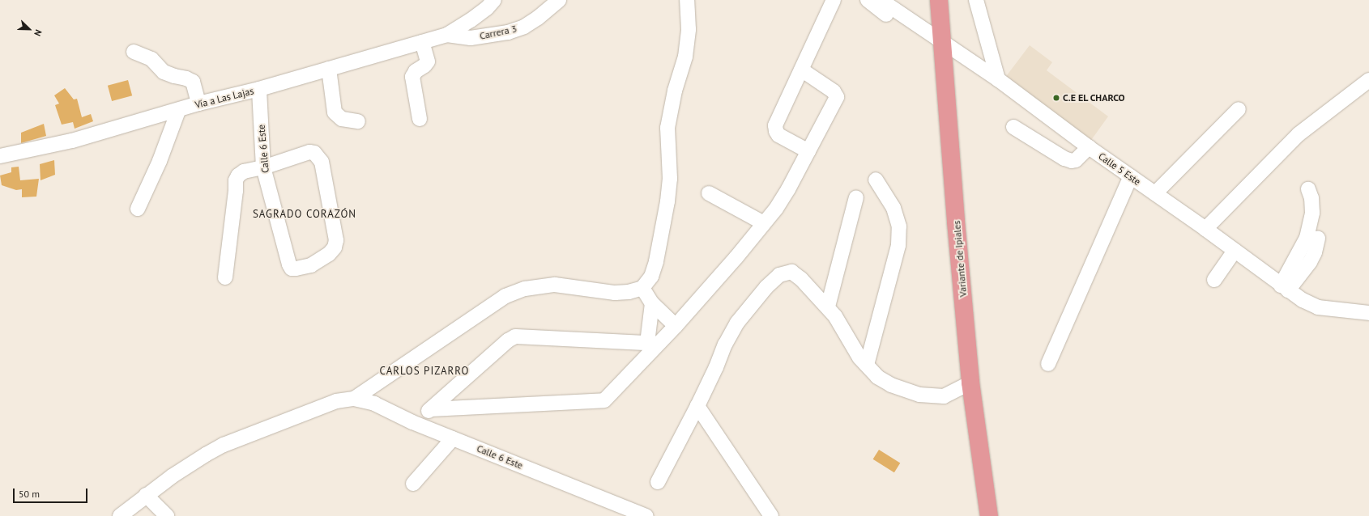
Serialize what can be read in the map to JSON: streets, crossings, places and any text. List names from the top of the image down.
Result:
{
  "streets": {
    "highway": ["Variante de Ipiales"],
    "street": [
      "Carrera 3",
      "Vía a Las Lajas",
      "Calle 6 Este",
      "Calle 5 Este"
    ]
  },
  "crossings": [
    ["Carrera 3", "Vía a Las Lajas"],
    ["Vía a Las Lajas", "Calle 6 Este"],
    ["Calle 5 Este", "Variante de Ipiales"]
  ],
  "districts": ["SAGRADO CORAZÓN", "CARLOS PIZARRO"],
  "places": ["C.E EL CHARCO"],
  "scale_bar": "50 m",
  "north": "bottom right"
}
